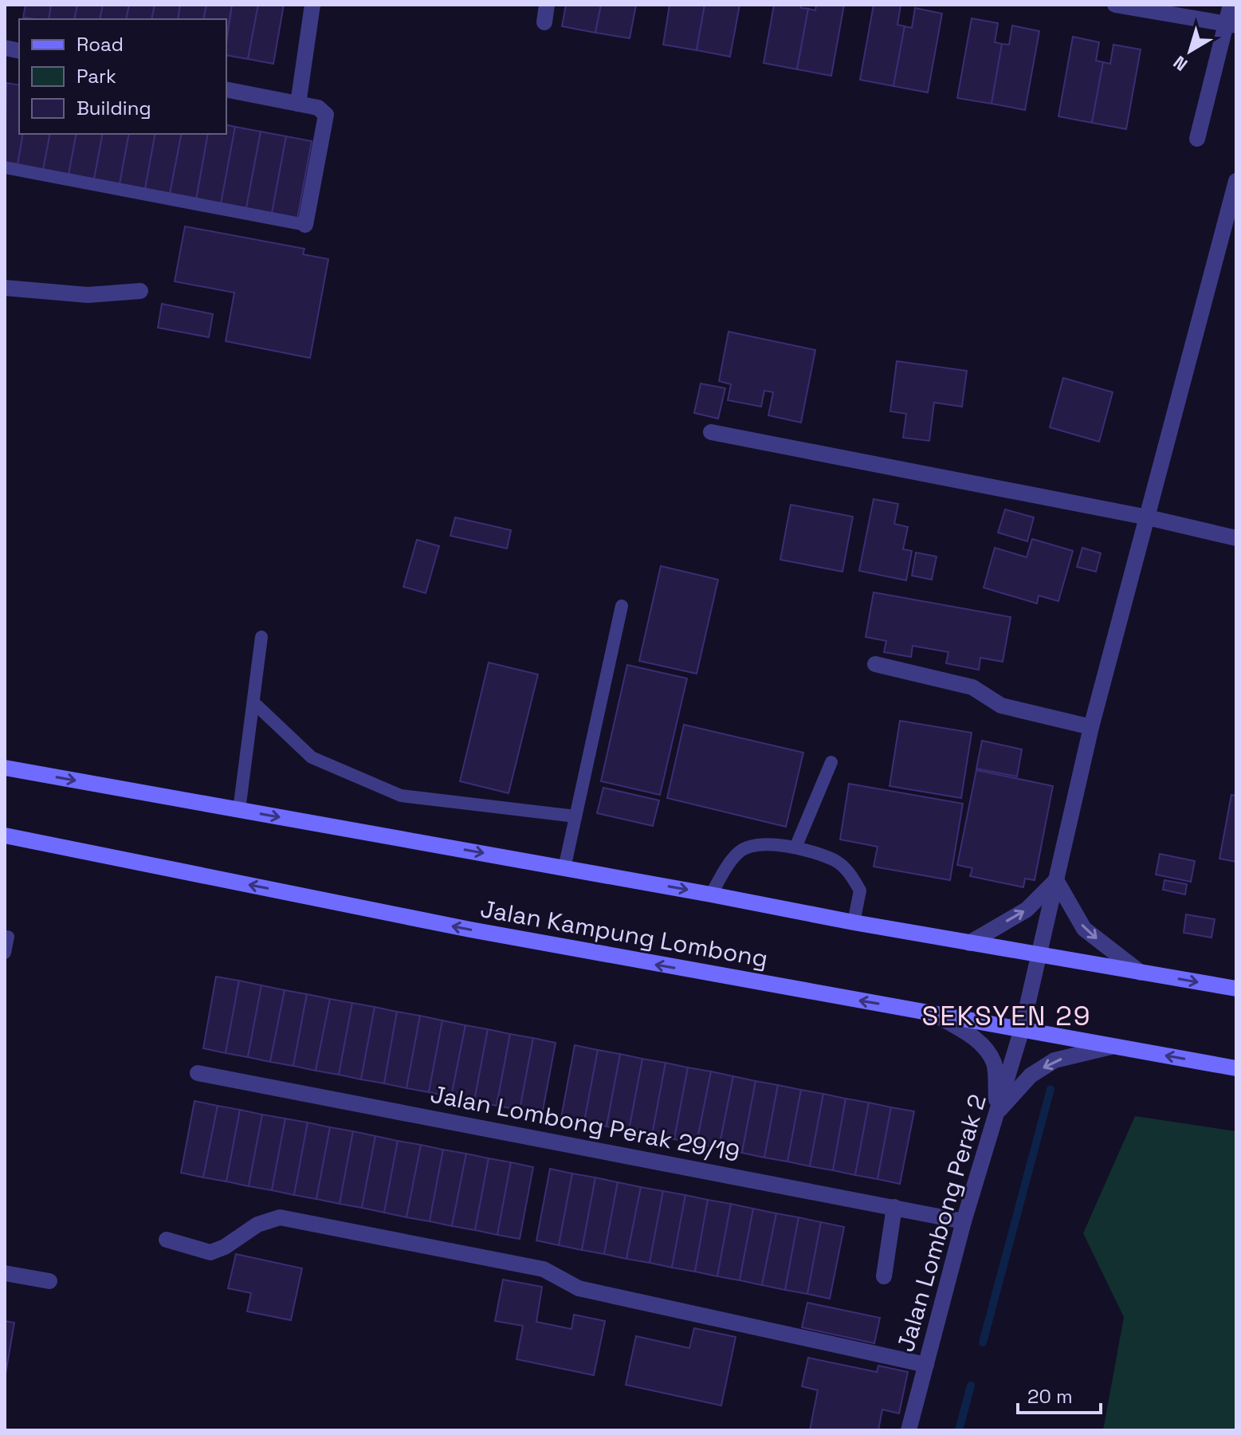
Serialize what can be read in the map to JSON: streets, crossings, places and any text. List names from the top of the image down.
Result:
{
  "streets": {
    "street": ["Jalan Kampung Lombong", "Jalan Lombong Perak 29/19", "Jalan Lombong Perak 2"]
  },
  "crossings": [
    ["Jalan Kampung Lombong", "Jalan Lombong Perak 2"],
    ["Jalan Lombong Perak 29/19", "Jalan Lombong Perak 2"]
  ],
  "districts": ["SEKSYEN 29"],
  "legend": ["Road", "Park", "Building"],
  "scale_bar": "20 m",
  "north": "bottom left"
}
